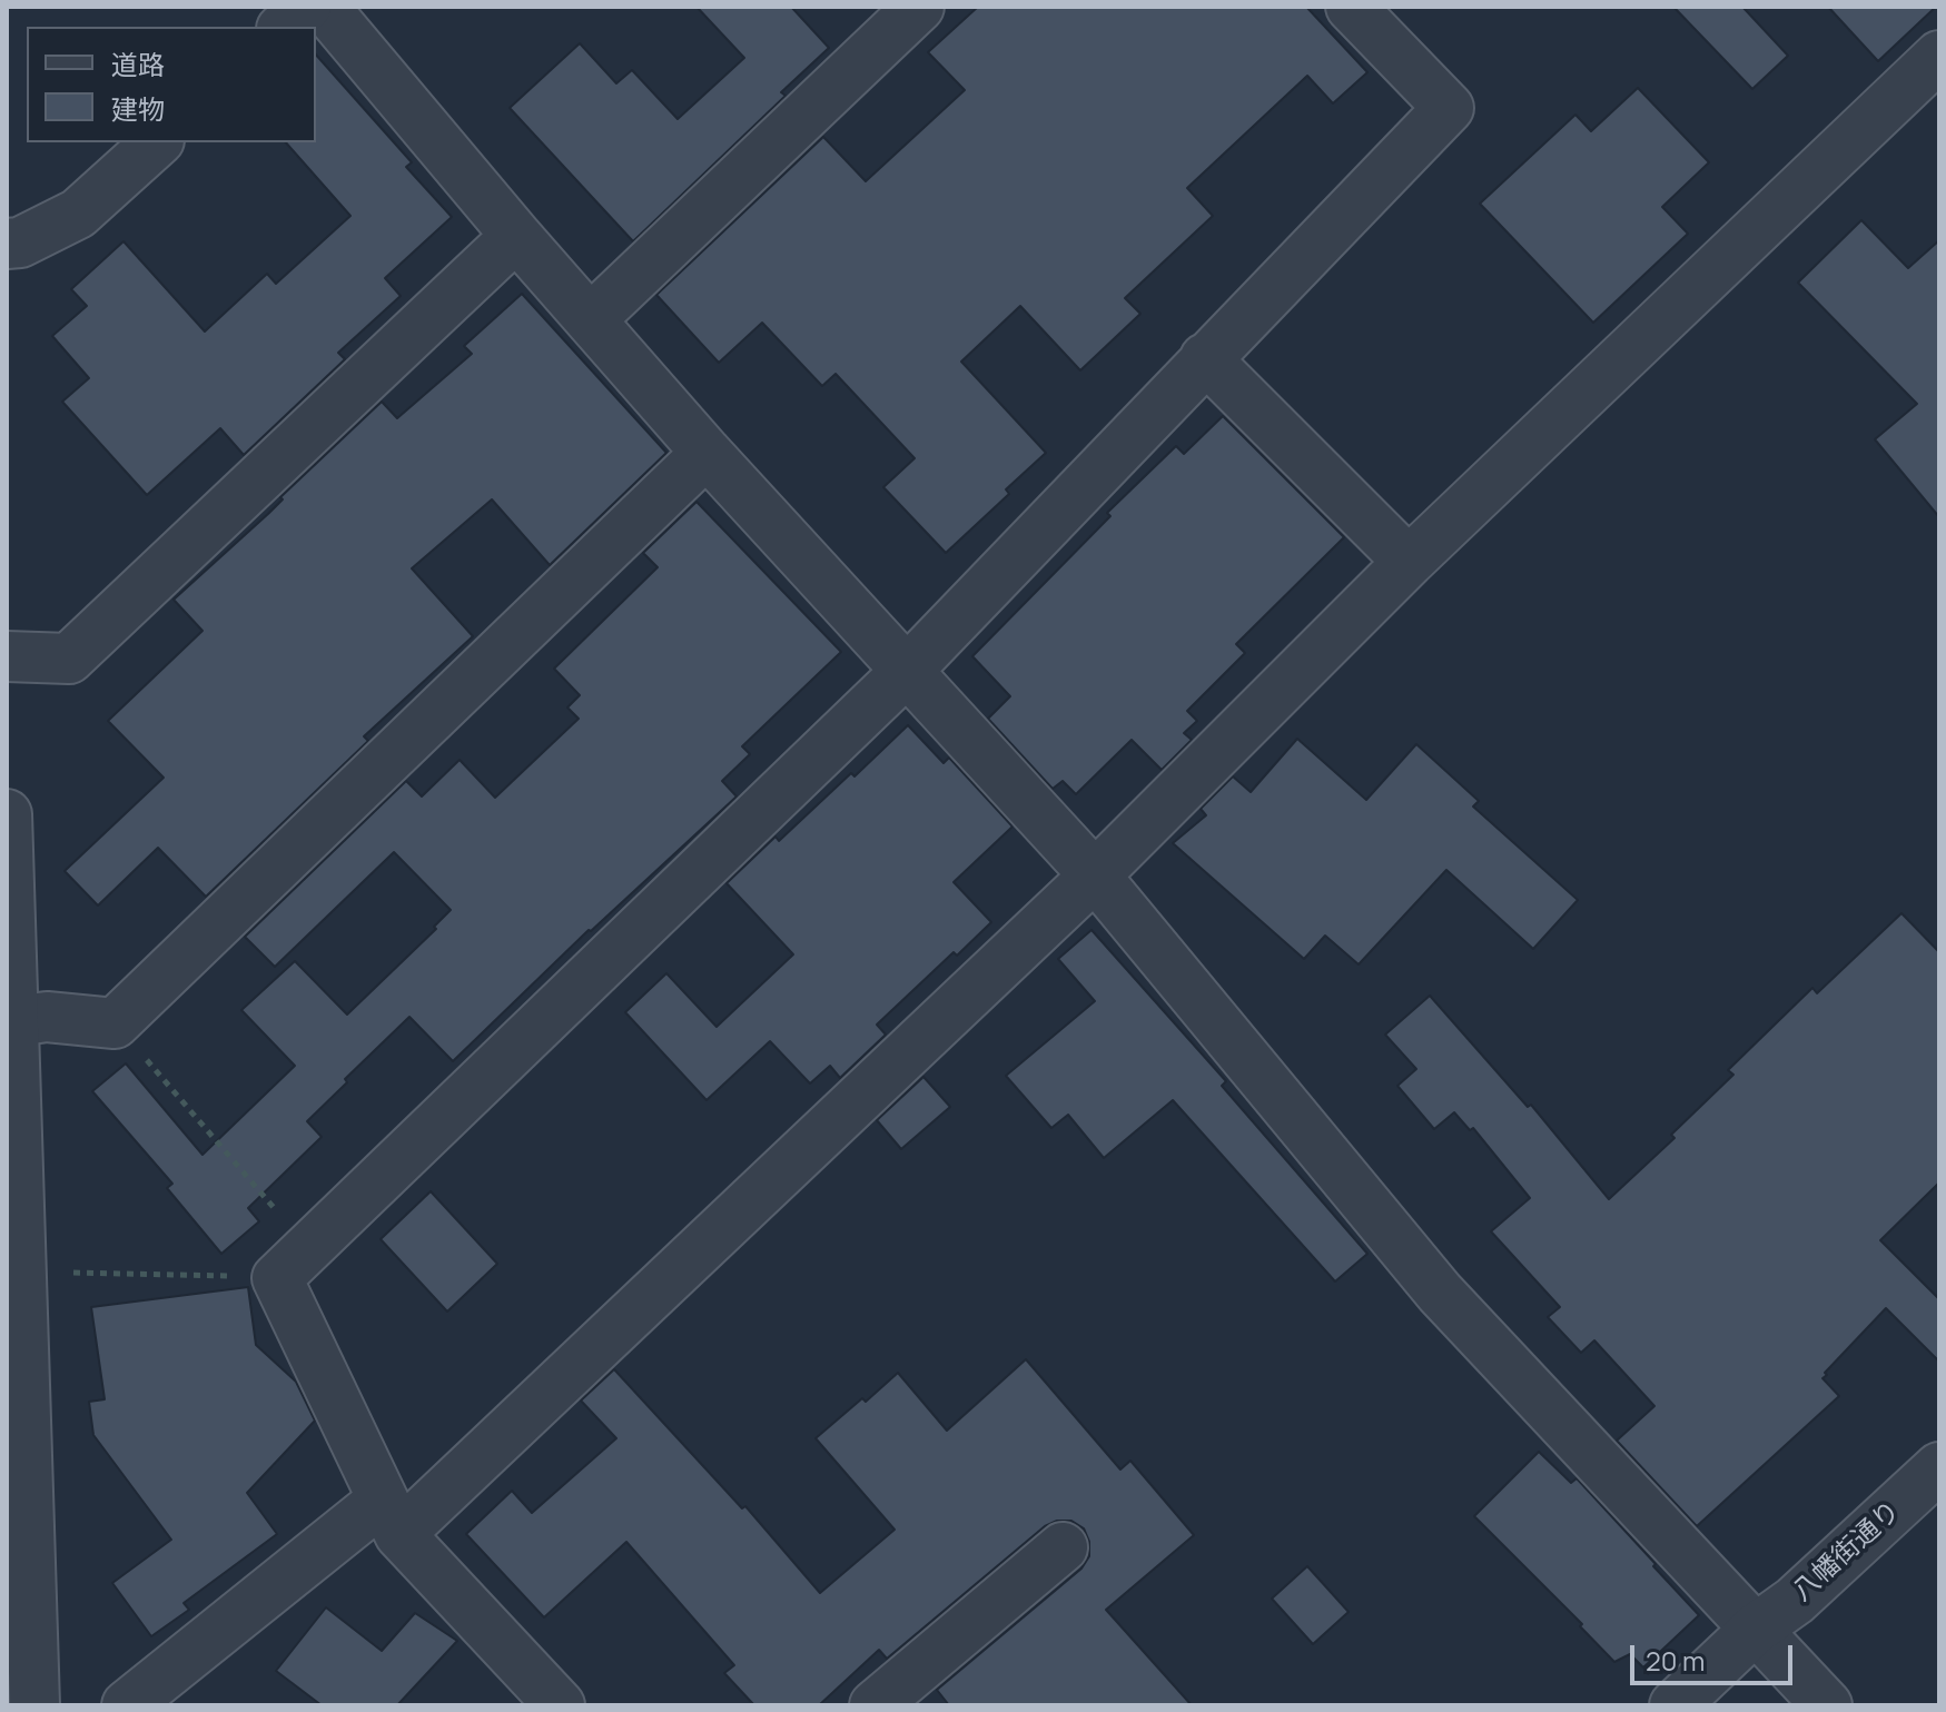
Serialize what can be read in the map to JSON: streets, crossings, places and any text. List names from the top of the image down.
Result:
{
  "streets": {
    "street": ["八幡街通り"]
  },
  "legend": ["道路", "建物"],
  "scale_bar": "20 m"
}
